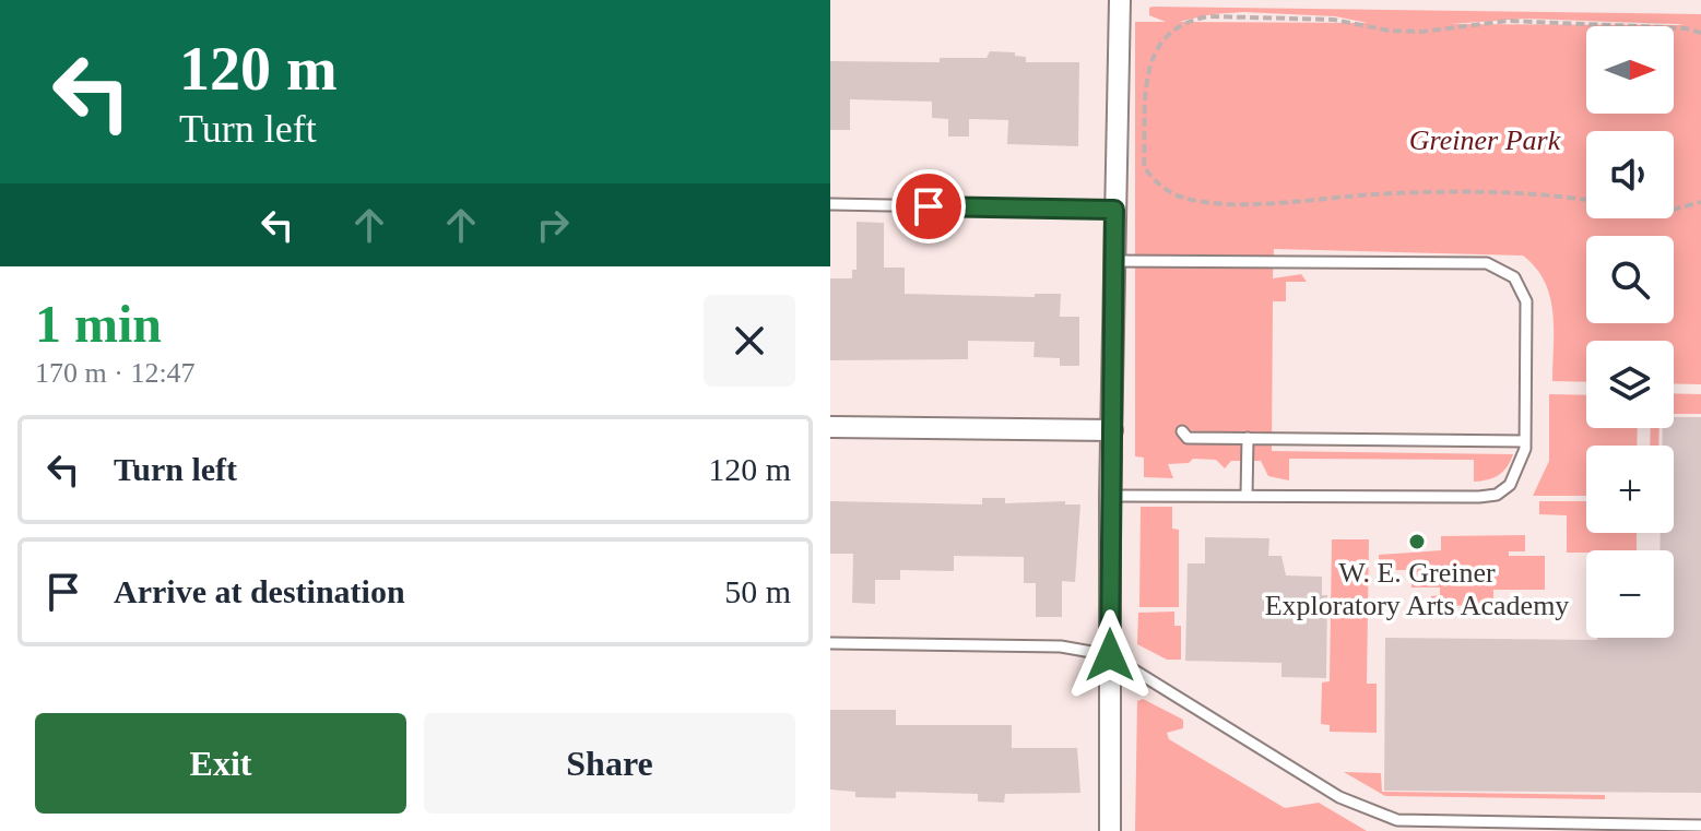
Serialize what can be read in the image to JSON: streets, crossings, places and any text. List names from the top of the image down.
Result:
{
  "parks": ["Greiner Park"],
  "places": ["W. E. Greiner Exploratory Arts Academy"],
  "north": "right",
  "page": {
    "turn": ["120 m", "Turn left"],
    "map_buttons": ["+", "−"],
    "heading": ["1 min", "170 m · 12:47"],
    "list": [
      {
        "name": "Turn left",
        "value": "120 m"
      },
      {
        "name": "Arrive at destination",
        "value": "50 m"
      }
    ],
    "buttons": ["Exit", "Share"]
  }
}
